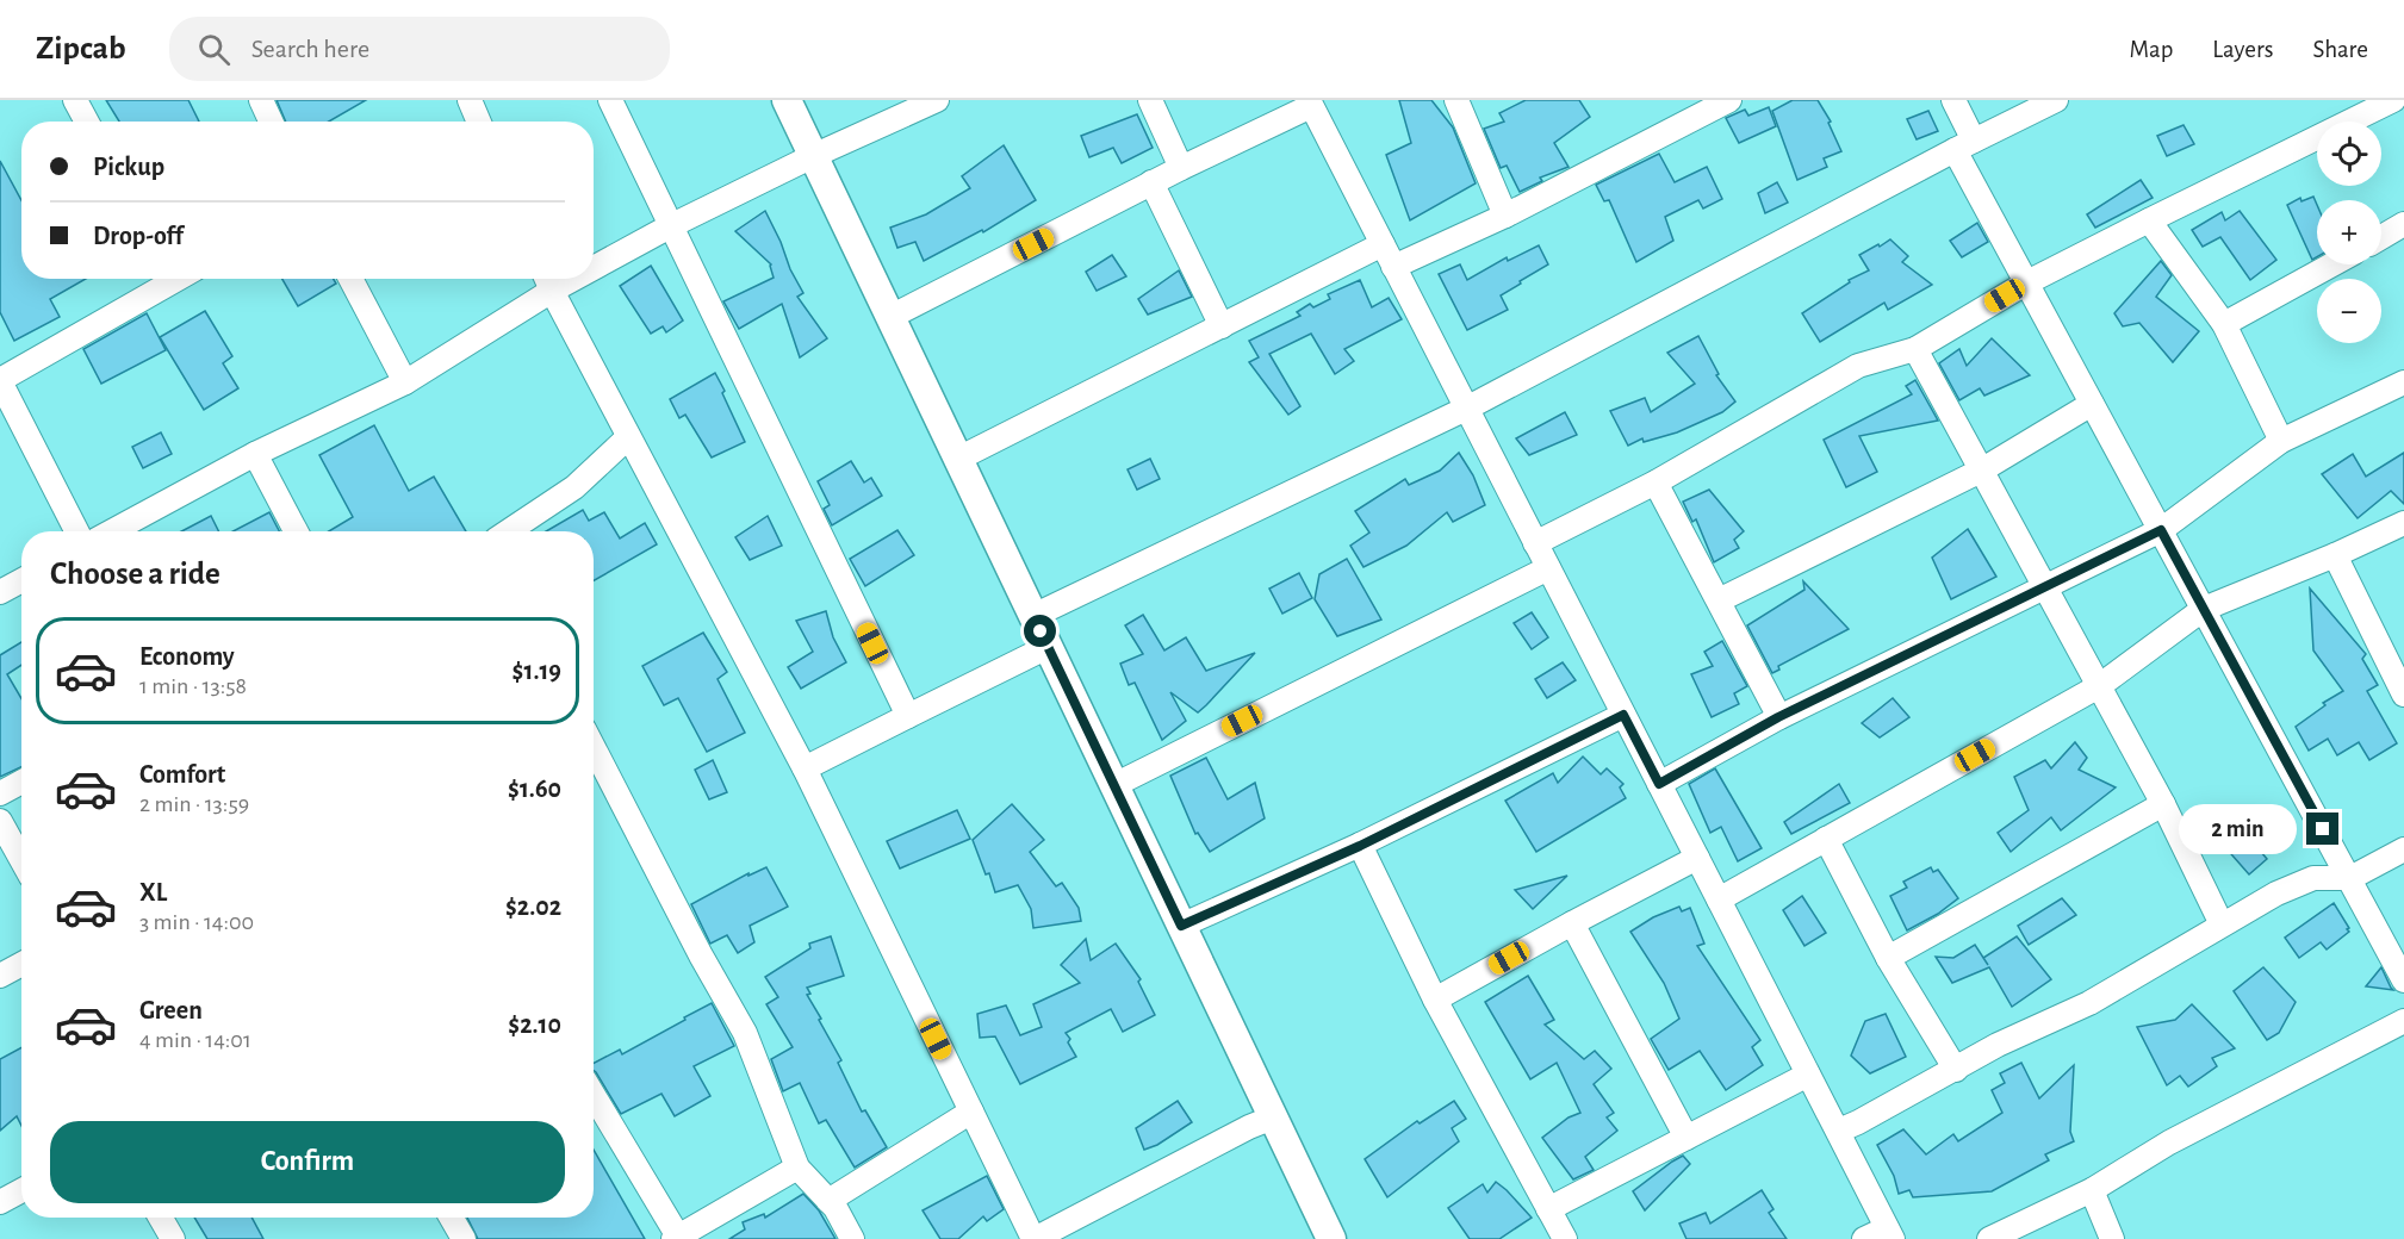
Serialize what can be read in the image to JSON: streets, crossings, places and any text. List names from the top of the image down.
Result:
{
  "page": {
    "header": "Zipcab",
    "search": "Search here",
    "nav": ["Map", "Layers", "Share"],
    "map_buttons": ["+", "−"],
    "banner": ["Pickup", "Drop-off"],
    "heading": "Choose a ride",
    "list": [
      {
        "name": "Economy",
        "note": "1 min · 13:58",
        "value": "$1.19"
      },
      {
        "name": "Comfort",
        "note": "2 min · 13:59",
        "value": "$1.60"
      },
      {
        "name": "XL",
        "note": "3 min · 14:00",
        "value": "$2.02"
      },
      {
        "name": "Green",
        "note": "4 min · 14:01",
        "value": "$2.10"
      }
    ],
    "bubble": "2 min",
    "buttons": "Confirm"
  }
}
